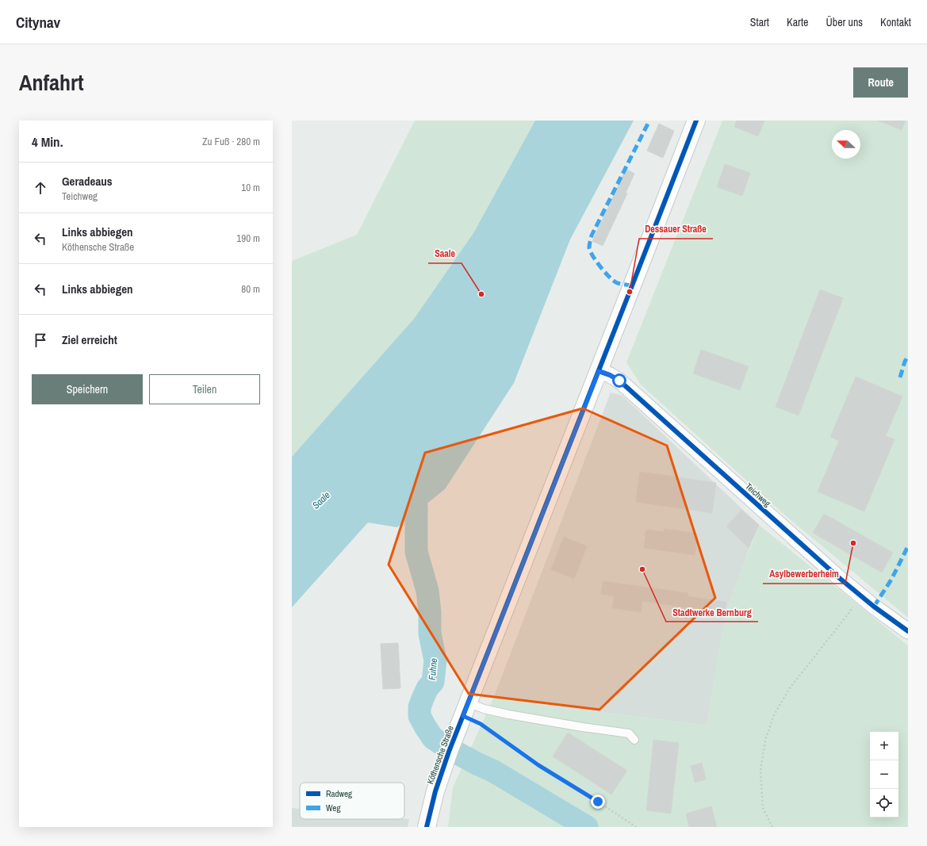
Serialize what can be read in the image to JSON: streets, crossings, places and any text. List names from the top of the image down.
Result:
{
  "streets": {
    "main road": ["Köthensche Straße"],
    "street": ["Teichweg"]
  },
  "crossings": [
    ["Teichweg", "Köthensche Straße"]
  ],
  "water": ["Saale", "Fuhne"],
  "places": [
    "Dessauer Straße",
    "Saale",
    "Asylbewerberheim",
    "Stadtwerke Bernburg"
  ],
  "legend": ["Radweg", "Weg"],
  "north": "left",
  "page": {
    "header": "Citynav",
    "nav": [
      "Start",
      "Karte",
      "Über uns",
      "Kontakt"
    ],
    "title": "Anfahrt",
    "buttons": [
      "Route",
      ["Speichern", "Teilen"]
    ],
    "heading": ["4 Min.", "Zu Fuß · 280 m"],
    "list": [
      ["Geradeaus", "Teichweg", "10 m"],
      ["Links abbiegen", "Köthensche Straße", "190 m"],
      ["Links abbiegen", "80 m"],
      "Ziel erreicht"
    ],
    "map_buttons": ["+", "−"]
  }
}
